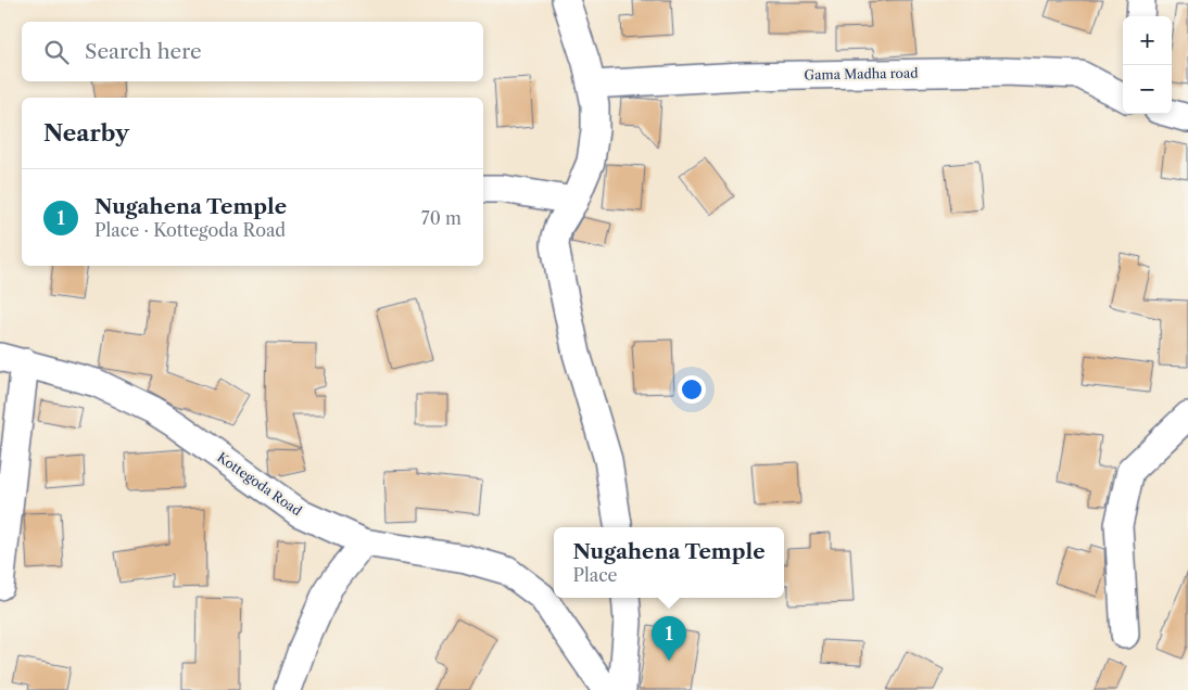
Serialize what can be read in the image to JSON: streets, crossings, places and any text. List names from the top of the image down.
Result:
{
  "streets": {
    "street": ["Gama Madha road", "Kottegoda Road"]
  },
  "page": {
    "map_buttons": ["+", "−"],
    "search": "Search here",
    "heading": "Nearby",
    "list": [
      {
        "mark": "1",
        "name": "Nugahena Temple",
        "note": "Place · Kottegoda Road",
        "value": "70 m"
      }
    ],
    "popup": ["Nugahena Temple", "Place"],
    "pins": "1"
  }
}
